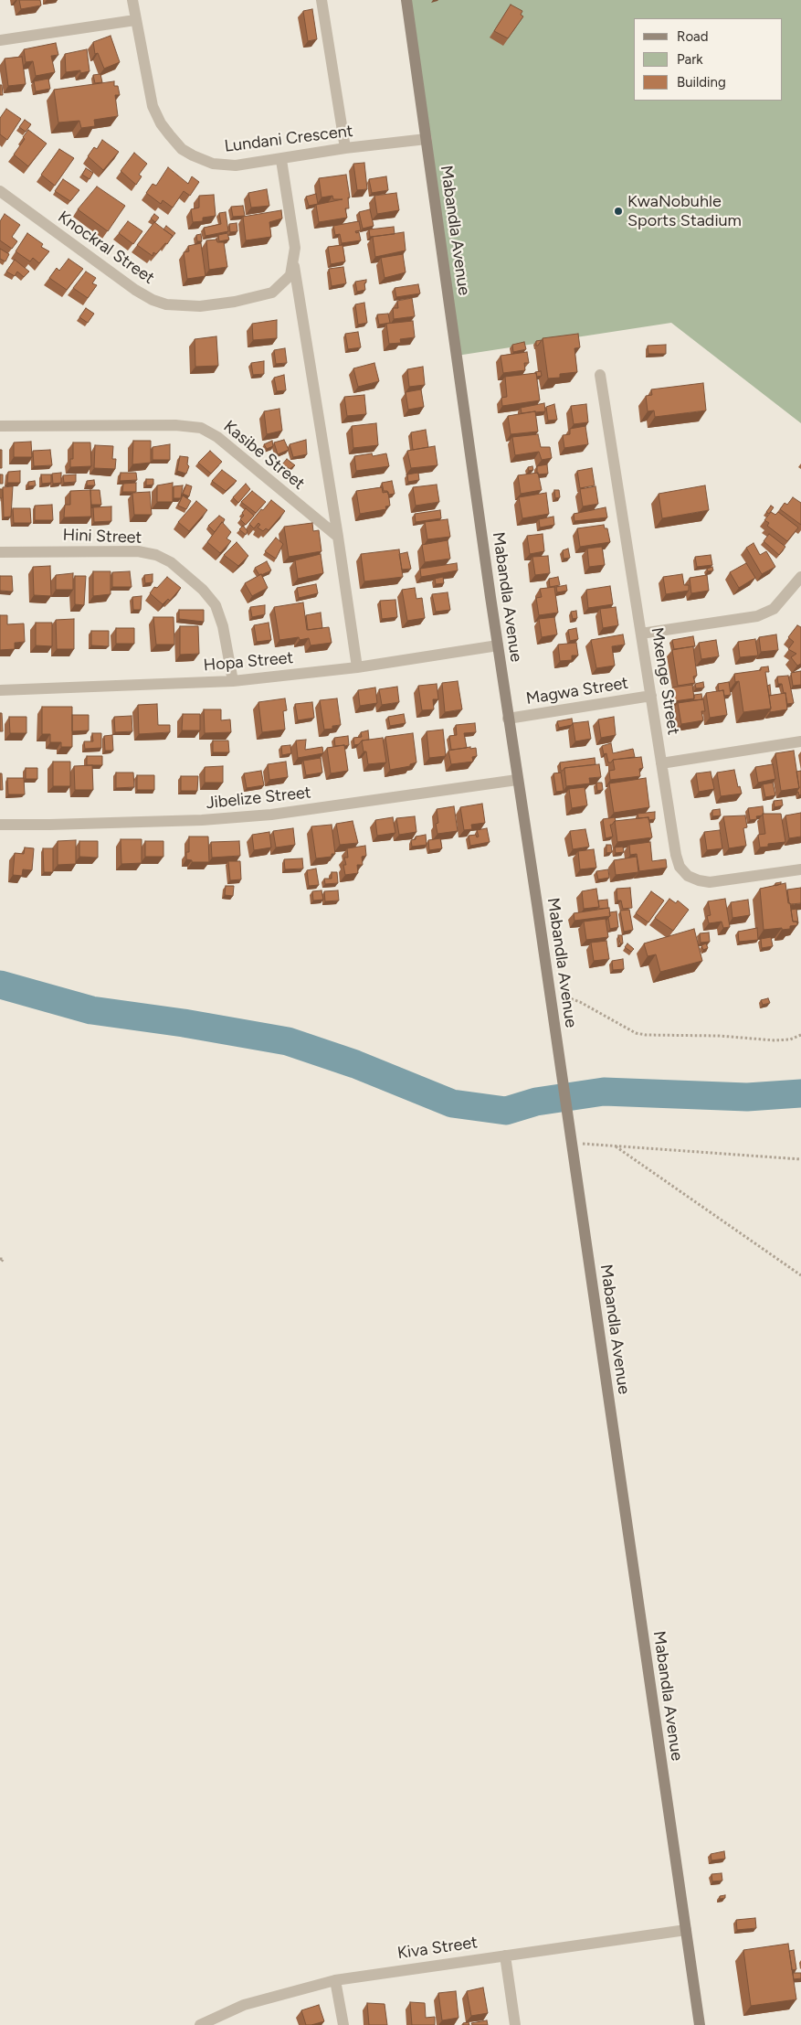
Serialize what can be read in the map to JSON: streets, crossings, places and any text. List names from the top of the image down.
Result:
{
  "streets": {
    "street": [
      "Lundani Crescent",
      "Mabandla Avenue",
      "Knockral Street",
      "Kasibe Street",
      "Hini Street",
      "Hopa Street",
      "Mxenge Street",
      "Magwa Street",
      "Jibelize Street",
      "Kiva Street"
    ]
  },
  "crossings": [
    ["Lundani Crescent", "Mabandla Avenue"],
    ["Lundani Crescent", "Knockral Street"],
    ["Mabandla Avenue", "Hopa Street"],
    ["Mabandla Avenue", "Magwa Street"],
    ["Mabandla Avenue", "Jibelize Street"],
    ["Mabandla Avenue", "Kiva Street"],
    ["Knockral Street", "Kasibe Street"],
    ["Hini Street", "Hopa Street"],
    ["Mxenge Street", "Magwa Street"]
  ],
  "places": ["KwaNobuhle Sports Stadium"],
  "legend": ["Road", "Park", "Building"]
}
